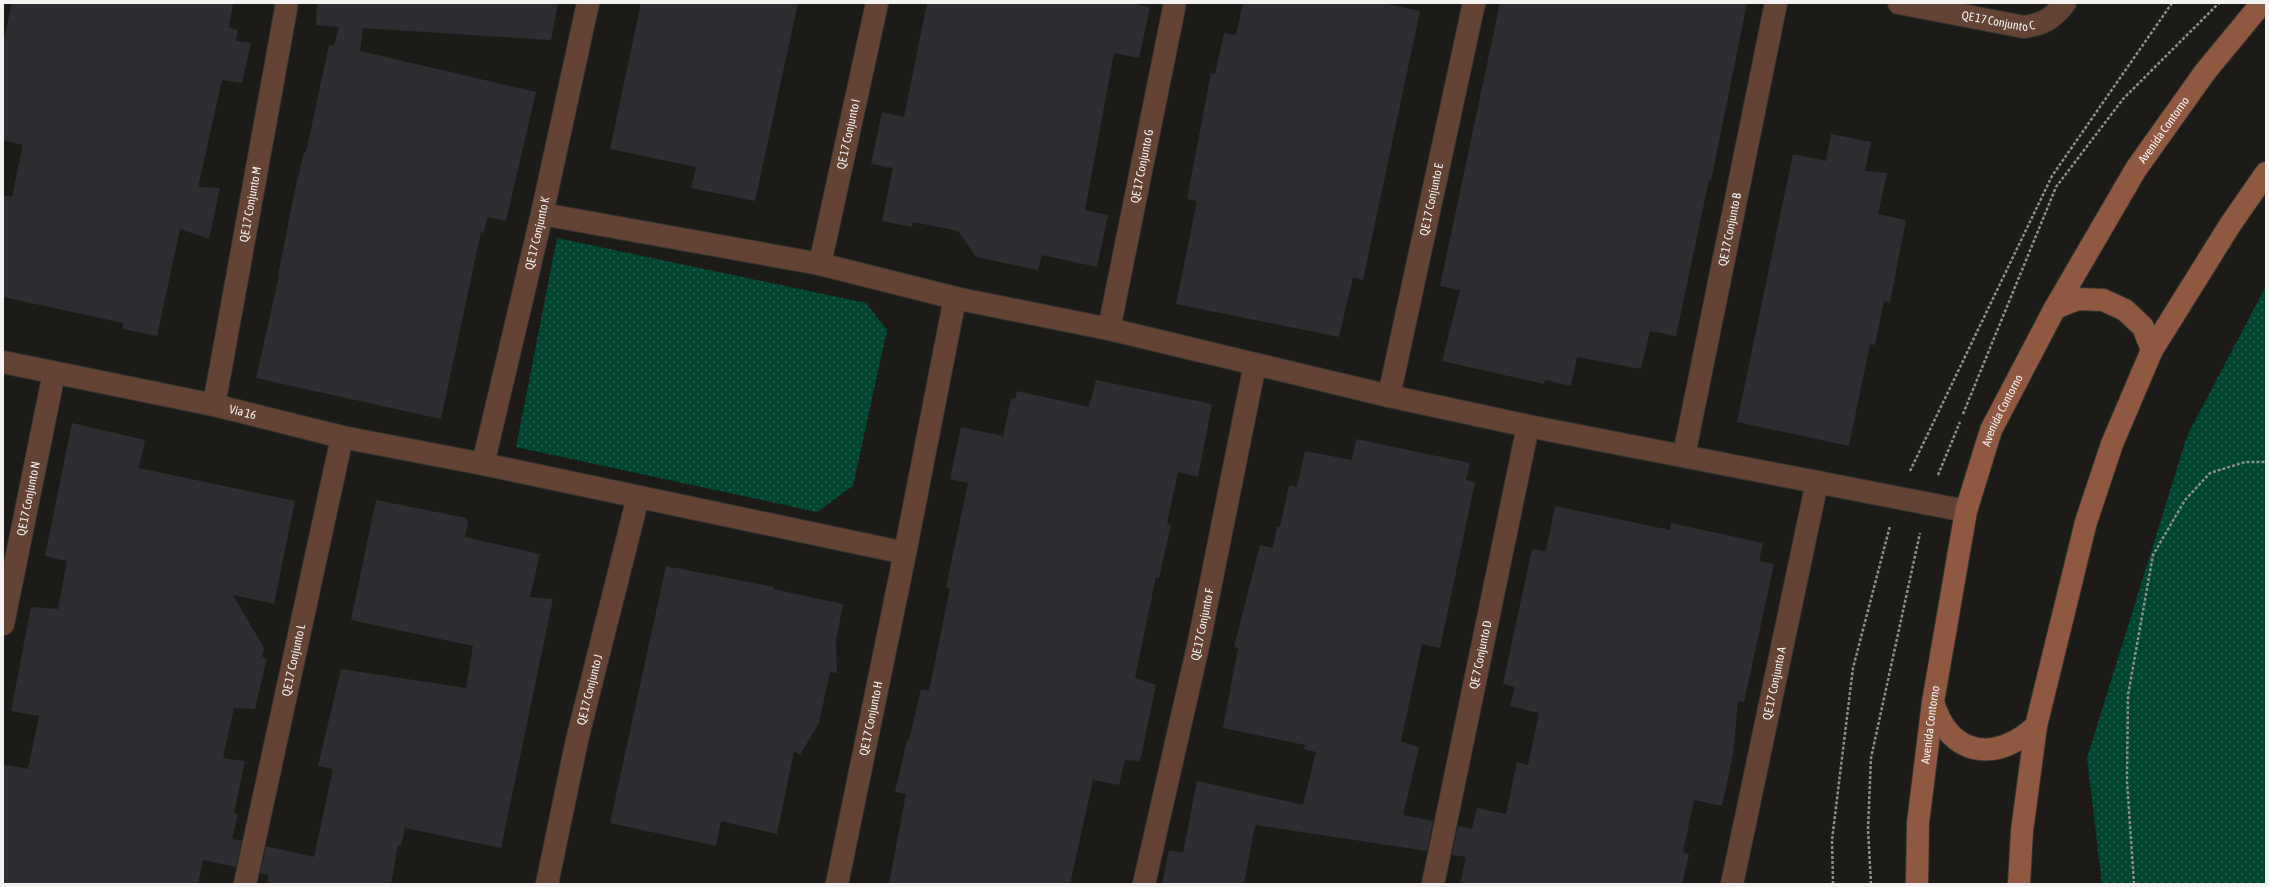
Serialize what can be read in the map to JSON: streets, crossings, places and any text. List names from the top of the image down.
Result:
{
  "streets": {
    "main road": ["Avenida Contorno"],
    "street": [
      "QE 17 Conjunto C",
      "QE 17 Conjunto I",
      "QE 17 Conjunto G",
      "QE 17 Conjunto E",
      "QE 17 Conjunto M",
      "QE 17 Conjunto B",
      "QE 17 Conjunto K",
      "Via 16",
      "QE 17 Conjunto N",
      "QE 17 Conjunto F",
      "QE 7 Conjunto D",
      "QE 17 Conjunto L",
      "QE 17 Conjunto A",
      "QE 17 Conjunto J",
      "QE 17 Conjunto H"
    ]
  },
  "crossings": [
    ["QE 17 Conjunto M", "Via 16"],
    ["QE 17 Conjunto K", "Via 16"],
    ["Via 16", "QE 17 Conjunto N"],
    ["Via 16", "QE 17 Conjunto L"],
    ["Via 16", "QE 17 Conjunto J"],
    ["Via 16", "QE 17 Conjunto H"]
  ]
}
